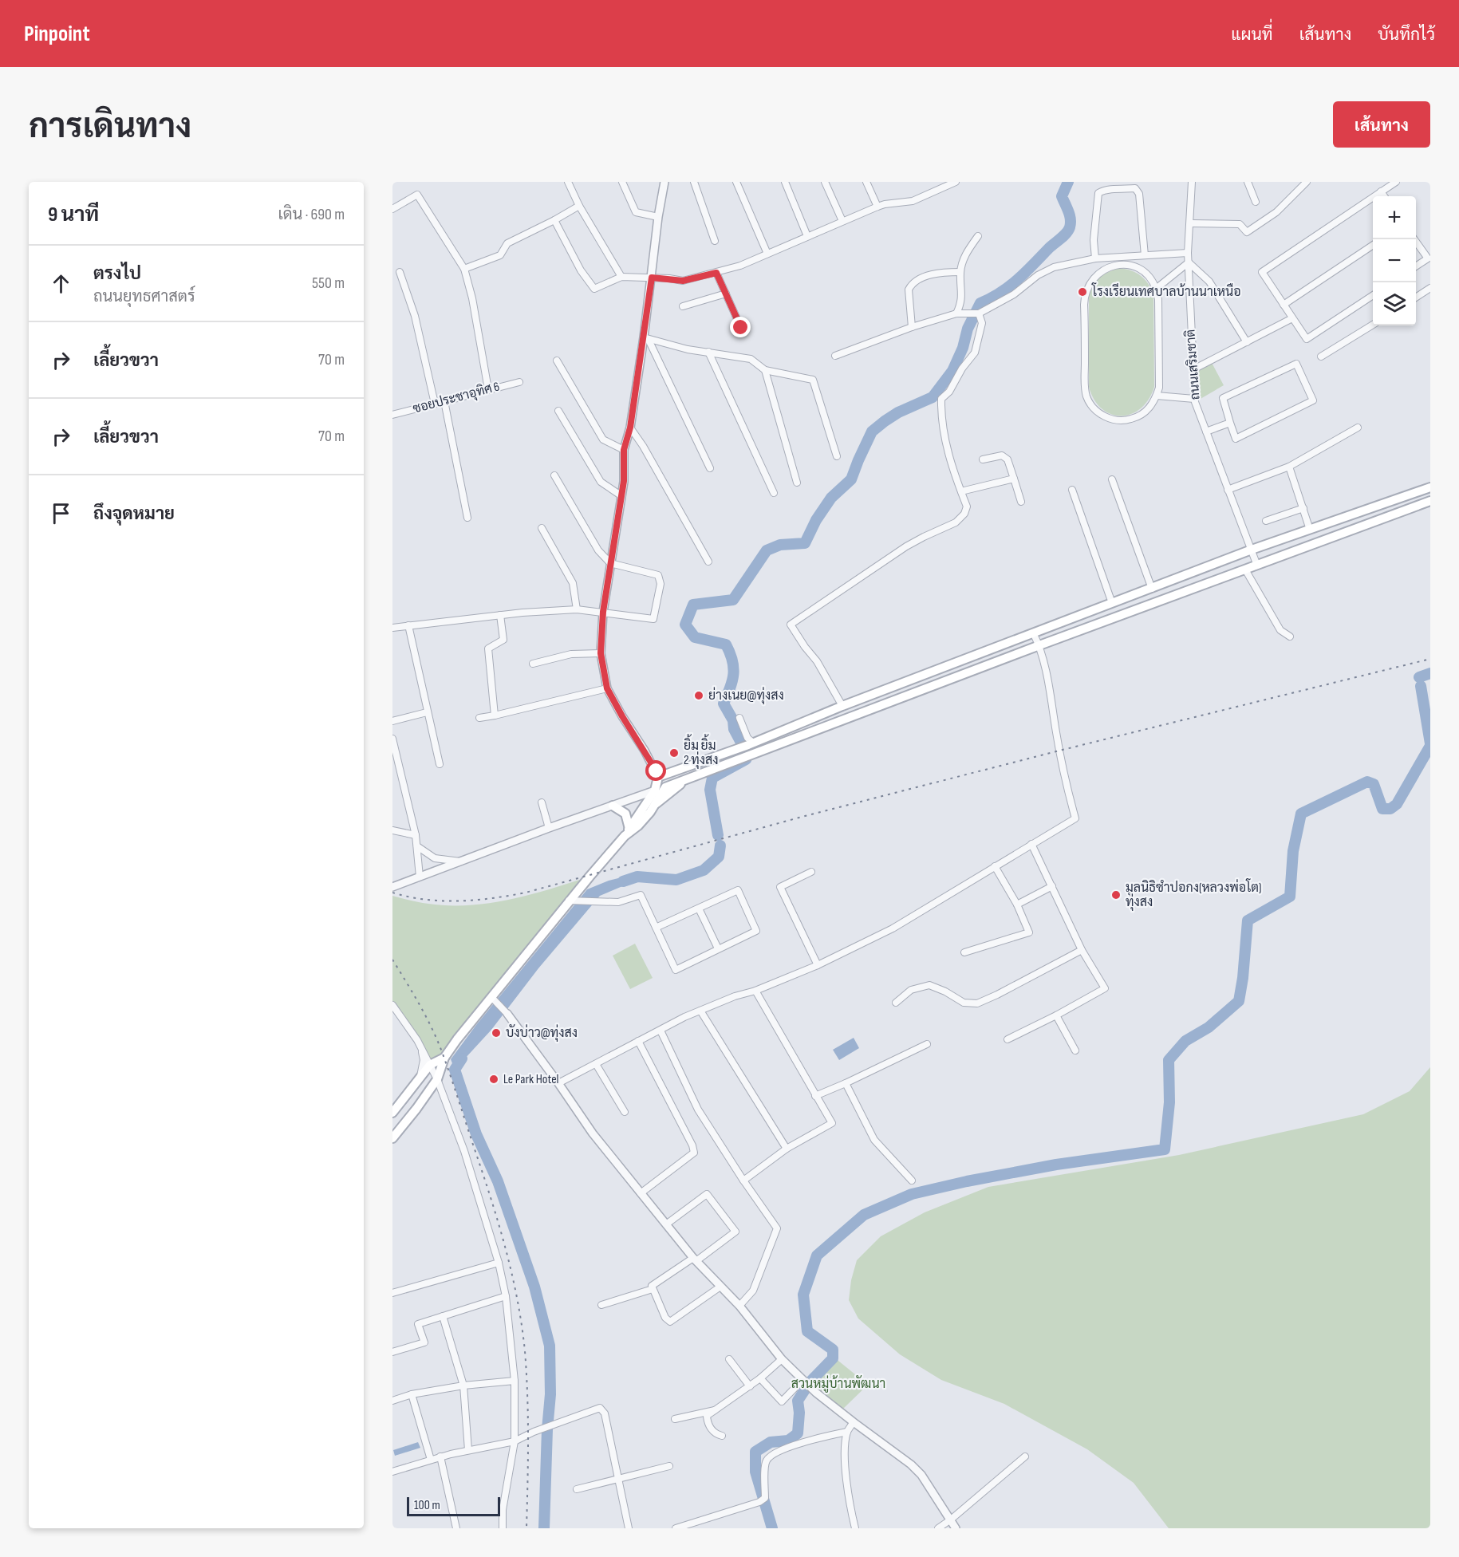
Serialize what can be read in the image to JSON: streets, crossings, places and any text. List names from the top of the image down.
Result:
{
  "streets": {
    "street": ["ถนนเสริมชาติ", "ซอยประชาอุทิศ 6"]
  },
  "parks": ["สวนหมู่บ้านพัฒนา"],
  "places": [
    "โรงเรียนเทศบาลบ้านนาเหนือ",
    "ย่างเนย@ทุ่งสง",
    "ยิ้ม ยิ้ม 2 ทุ่งสง",
    "มูลนิธิซำปอกง(หลวงพ่อโต) ทุ่งสง",
    "บังบ่าว@ทุ่งสง",
    "Le Park Hotel"
  ],
  "scale_bar": "100 m",
  "page": {
    "header": "Pinpoint",
    "nav": ["แผนที่", "เส้นทาง", "บันทึกไว้"],
    "title": "การเดินทาง",
    "buttons": "เส้นทาง",
    "heading": ["9 นาที", "เดิน · 690 m"],
    "map_buttons": ["+", "−"],
    "list": [
      ["ตรงไป", "ถนนยุทธศาสตร์", "550 m"],
      ["เลี้ยวขวา", "70 m"],
      ["เลี้ยวขวา", "70 m"],
      "ถึงจุดหมาย"
    ],
    "scale": "100 m"
  }
}
